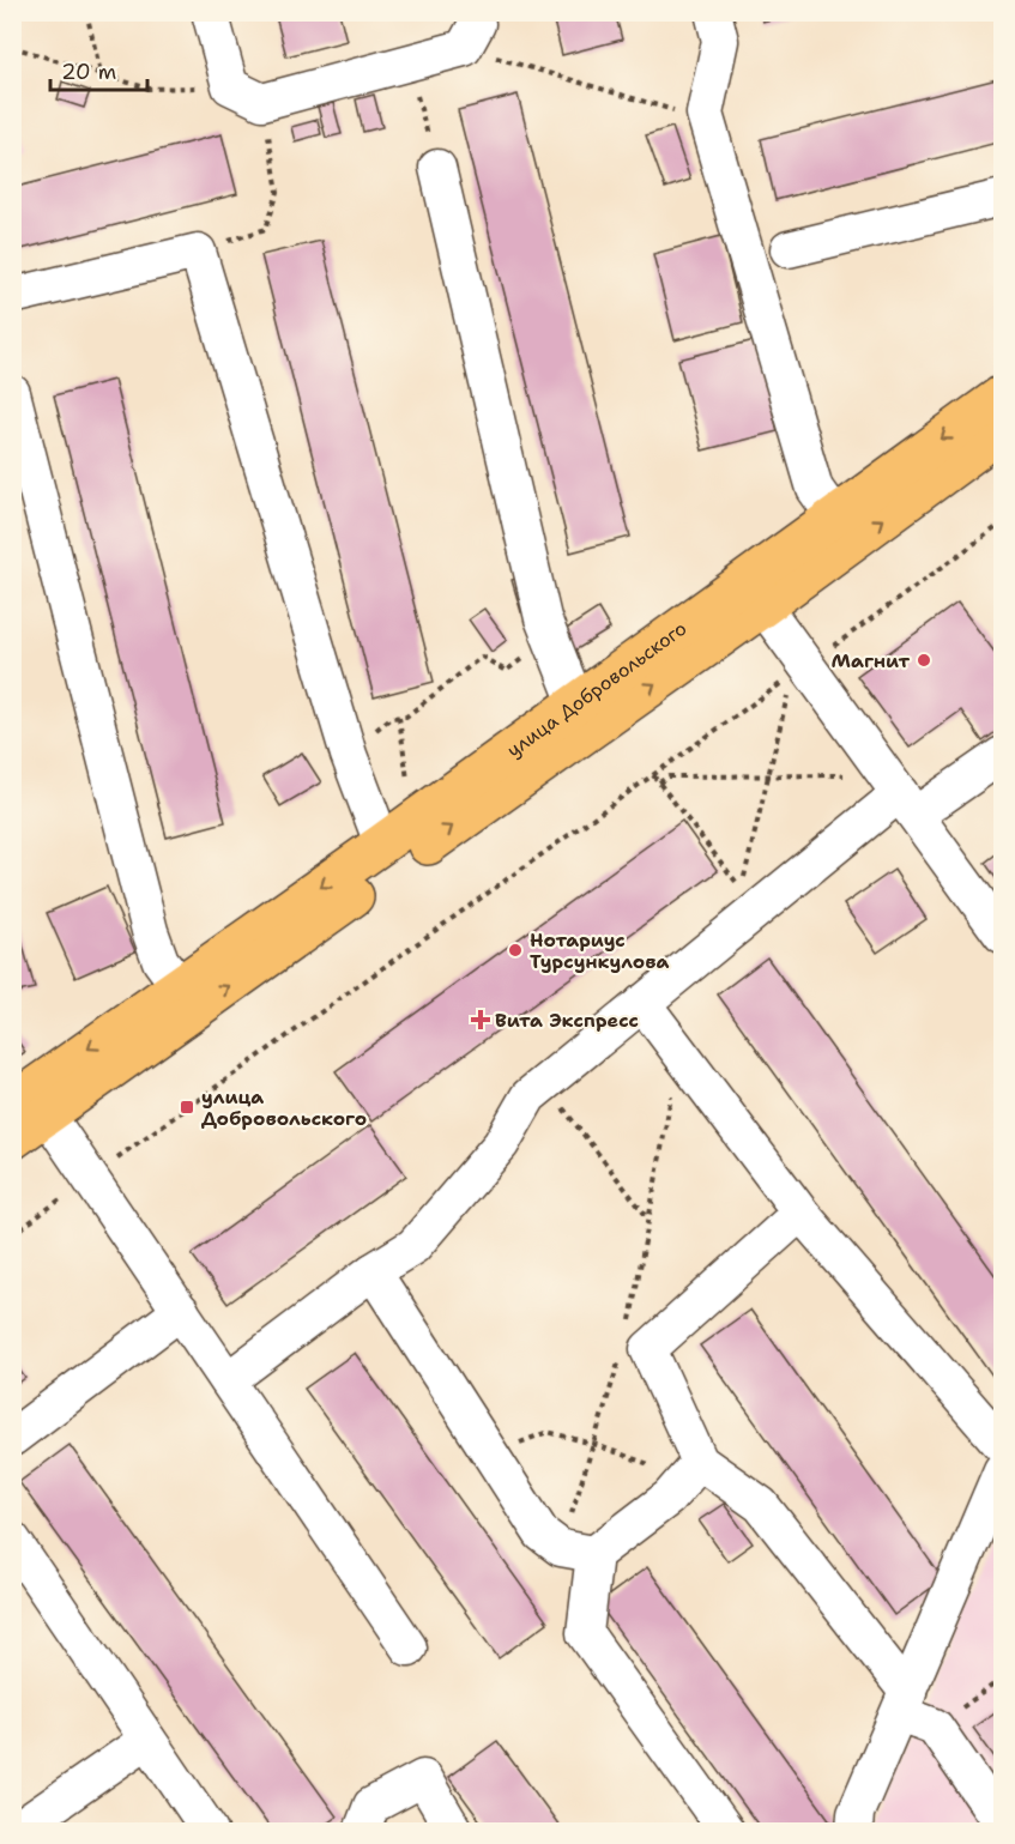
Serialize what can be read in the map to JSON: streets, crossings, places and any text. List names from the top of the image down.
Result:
{
  "streets": {
    "main road": ["улица Добровольского"]
  },
  "places": {
    "other": ["Магнит", "Нотариус Турсункулова"],
    "health": ["Вита Экспресс"],
    "transit": ["улица Добровольского"]
  },
  "scale_bar": "20 m"
}
